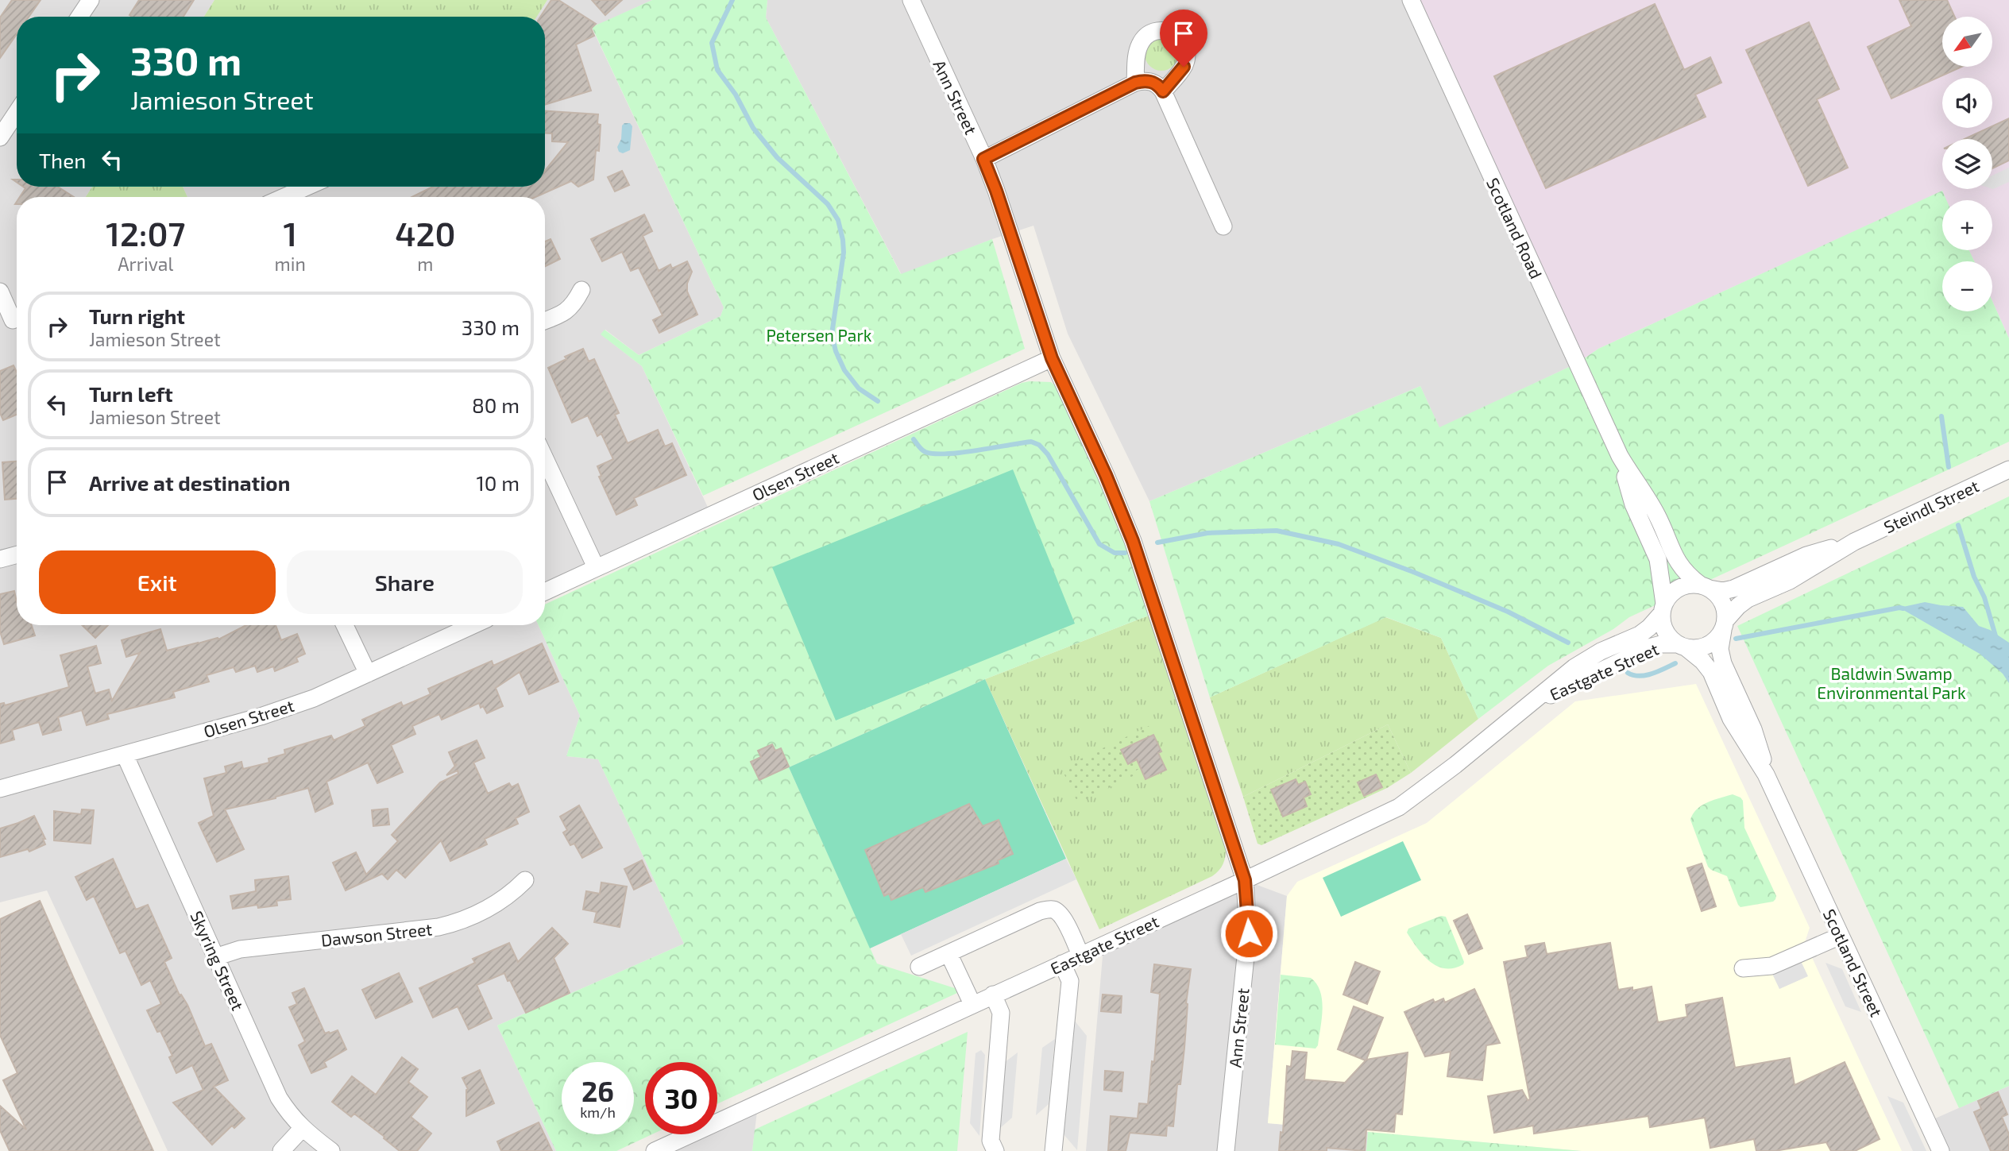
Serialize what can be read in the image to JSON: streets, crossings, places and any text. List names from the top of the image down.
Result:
{
  "streets": {
    "street": [
      "Ann Street",
      "Scotland Road",
      "Olsen Street",
      "Steindl Street",
      "Eastgate Street",
      "Dawson Street",
      "Skyring Street",
      "Scotland Street"
    ]
  },
  "crossings": [
    ["Ann Street", "Olsen Street"],
    ["Ann Street", "Eastgate Street"],
    ["Scotland Road", "Steindl Street"],
    ["Scotland Road", "Eastgate Street"],
    ["Scotland Road", "Scotland Street"],
    ["Olsen Street", "Skyring Street"],
    ["Steindl Street", "Eastgate Street"],
    ["Steindl Street", "Scotland Street"],
    ["Eastgate Street", "Scotland Street"],
    ["Dawson Street", "Skyring Street"]
  ],
  "parks": ["Petersen Park", "Baldwin Swamp Environmental Park"],
  "north": "bottom left",
  "page": {
    "map_buttons": ["+", "−"],
    "turn": ["330 m", "Jamieson Street"],
    "then": "Then",
    "eta": [
      "12:07",
      "Arrival",
      "1",
      "min",
      "420",
      "m"
    ],
    "list": [
      {
        "name": "Turn right",
        "note": "Jamieson Street",
        "value": "330 m"
      },
      {
        "name": "Turn left",
        "note": "Jamieson Street",
        "value": "80 m"
      },
      {
        "name": "Arrive at destination",
        "value": "10 m"
      }
    ],
    "buttons": ["Exit", "Share"],
    "speed": "26 km/h",
    "limit": "30"
  }
}
